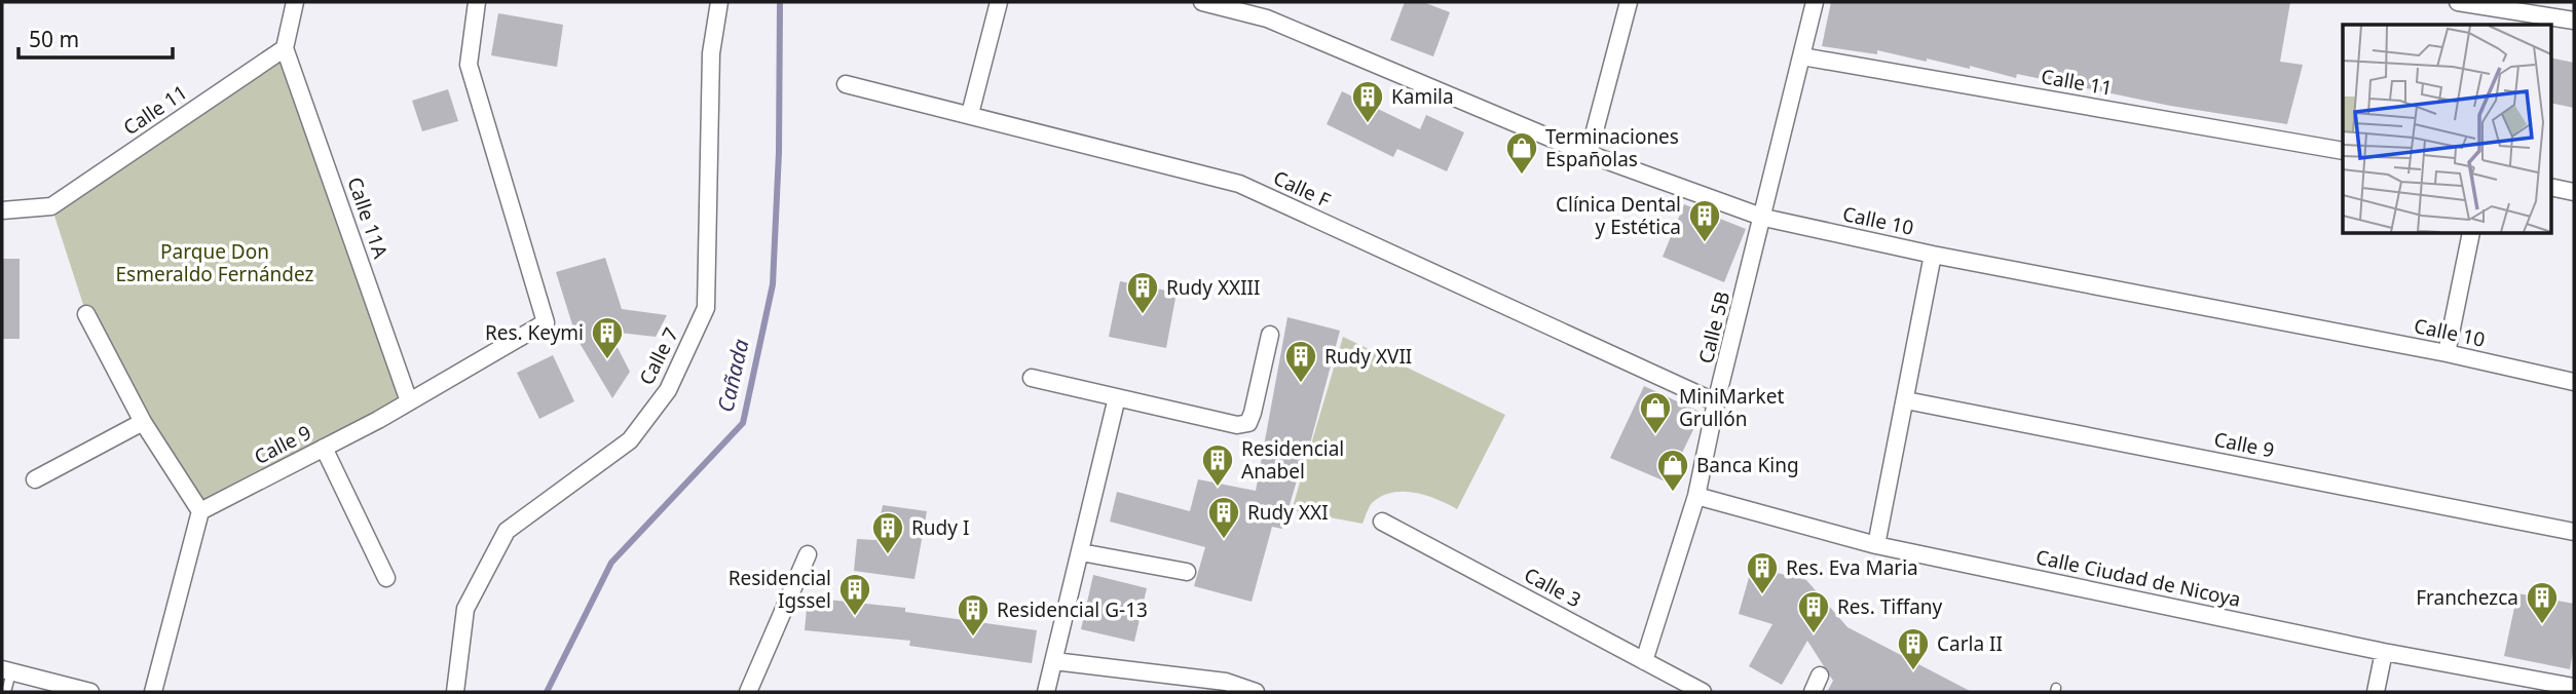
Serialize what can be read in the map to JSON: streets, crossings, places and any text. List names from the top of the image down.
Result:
{
  "streets": {
    "street": [
      "Calle 11",
      "Calle F",
      "Calle 11A",
      "Calle 10",
      "Calle 5B",
      "Calle 7",
      "Calle 9",
      "Calle Ciudad de Nicoya",
      "Calle 3"
    ]
  },
  "crossings": [
    ["Calle 11", "Calle 11A"],
    ["Calle 11", "Calle 5B"],
    ["Calle F", "Calle 5B"],
    ["Calle 11A", "Calle 9"],
    ["Calle 10", "Calle 5B"],
    ["Calle 5B", "Calle Ciudad de Nicoya"],
    ["Calle 5B", "Calle 3"]
  ],
  "water": ["Cañada"],
  "parks": ["Parque Don Esmeraldo Fernández"],
  "places": {
    "building": [
      "Kamila",
      "Clínica Dental y Estética",
      "Rudy XXIII",
      "Res. Keymi",
      "Rudy XVII",
      "Residencial Anabel",
      "Rudy XXI",
      "Rudy I",
      "Res. Eva Maria",
      "Residencial Igssel",
      "Franchezca",
      "Res. Tiffany",
      "Residencial G-13",
      "Carla II"
    ],
    "shop": ["Terminaciones Españolas", "MiniMarket Grullón", "Banca King"]
  },
  "scale_bar": "50 m"
}
